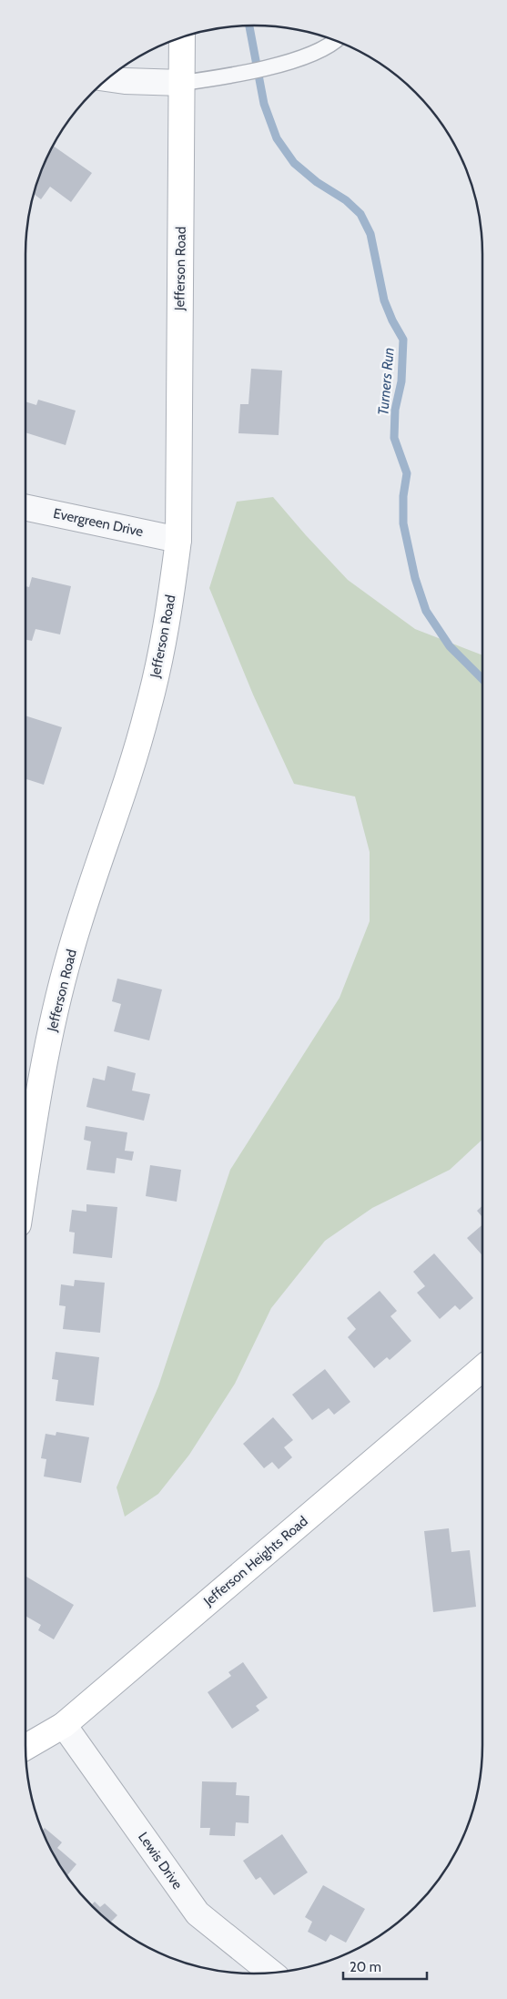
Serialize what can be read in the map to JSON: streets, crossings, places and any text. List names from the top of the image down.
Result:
{
  "streets": {
    "street": [
      "Jefferson Road",
      "Evergreen Drive",
      "Jefferson Heights Road",
      "Lewis Drive"
    ]
  },
  "crossings": [
    ["Jefferson Road", "Evergreen Drive"],
    ["Jefferson Heights Road", "Lewis Drive"]
  ],
  "water": ["Turners Run"],
  "scale_bar": "20 m"
}
